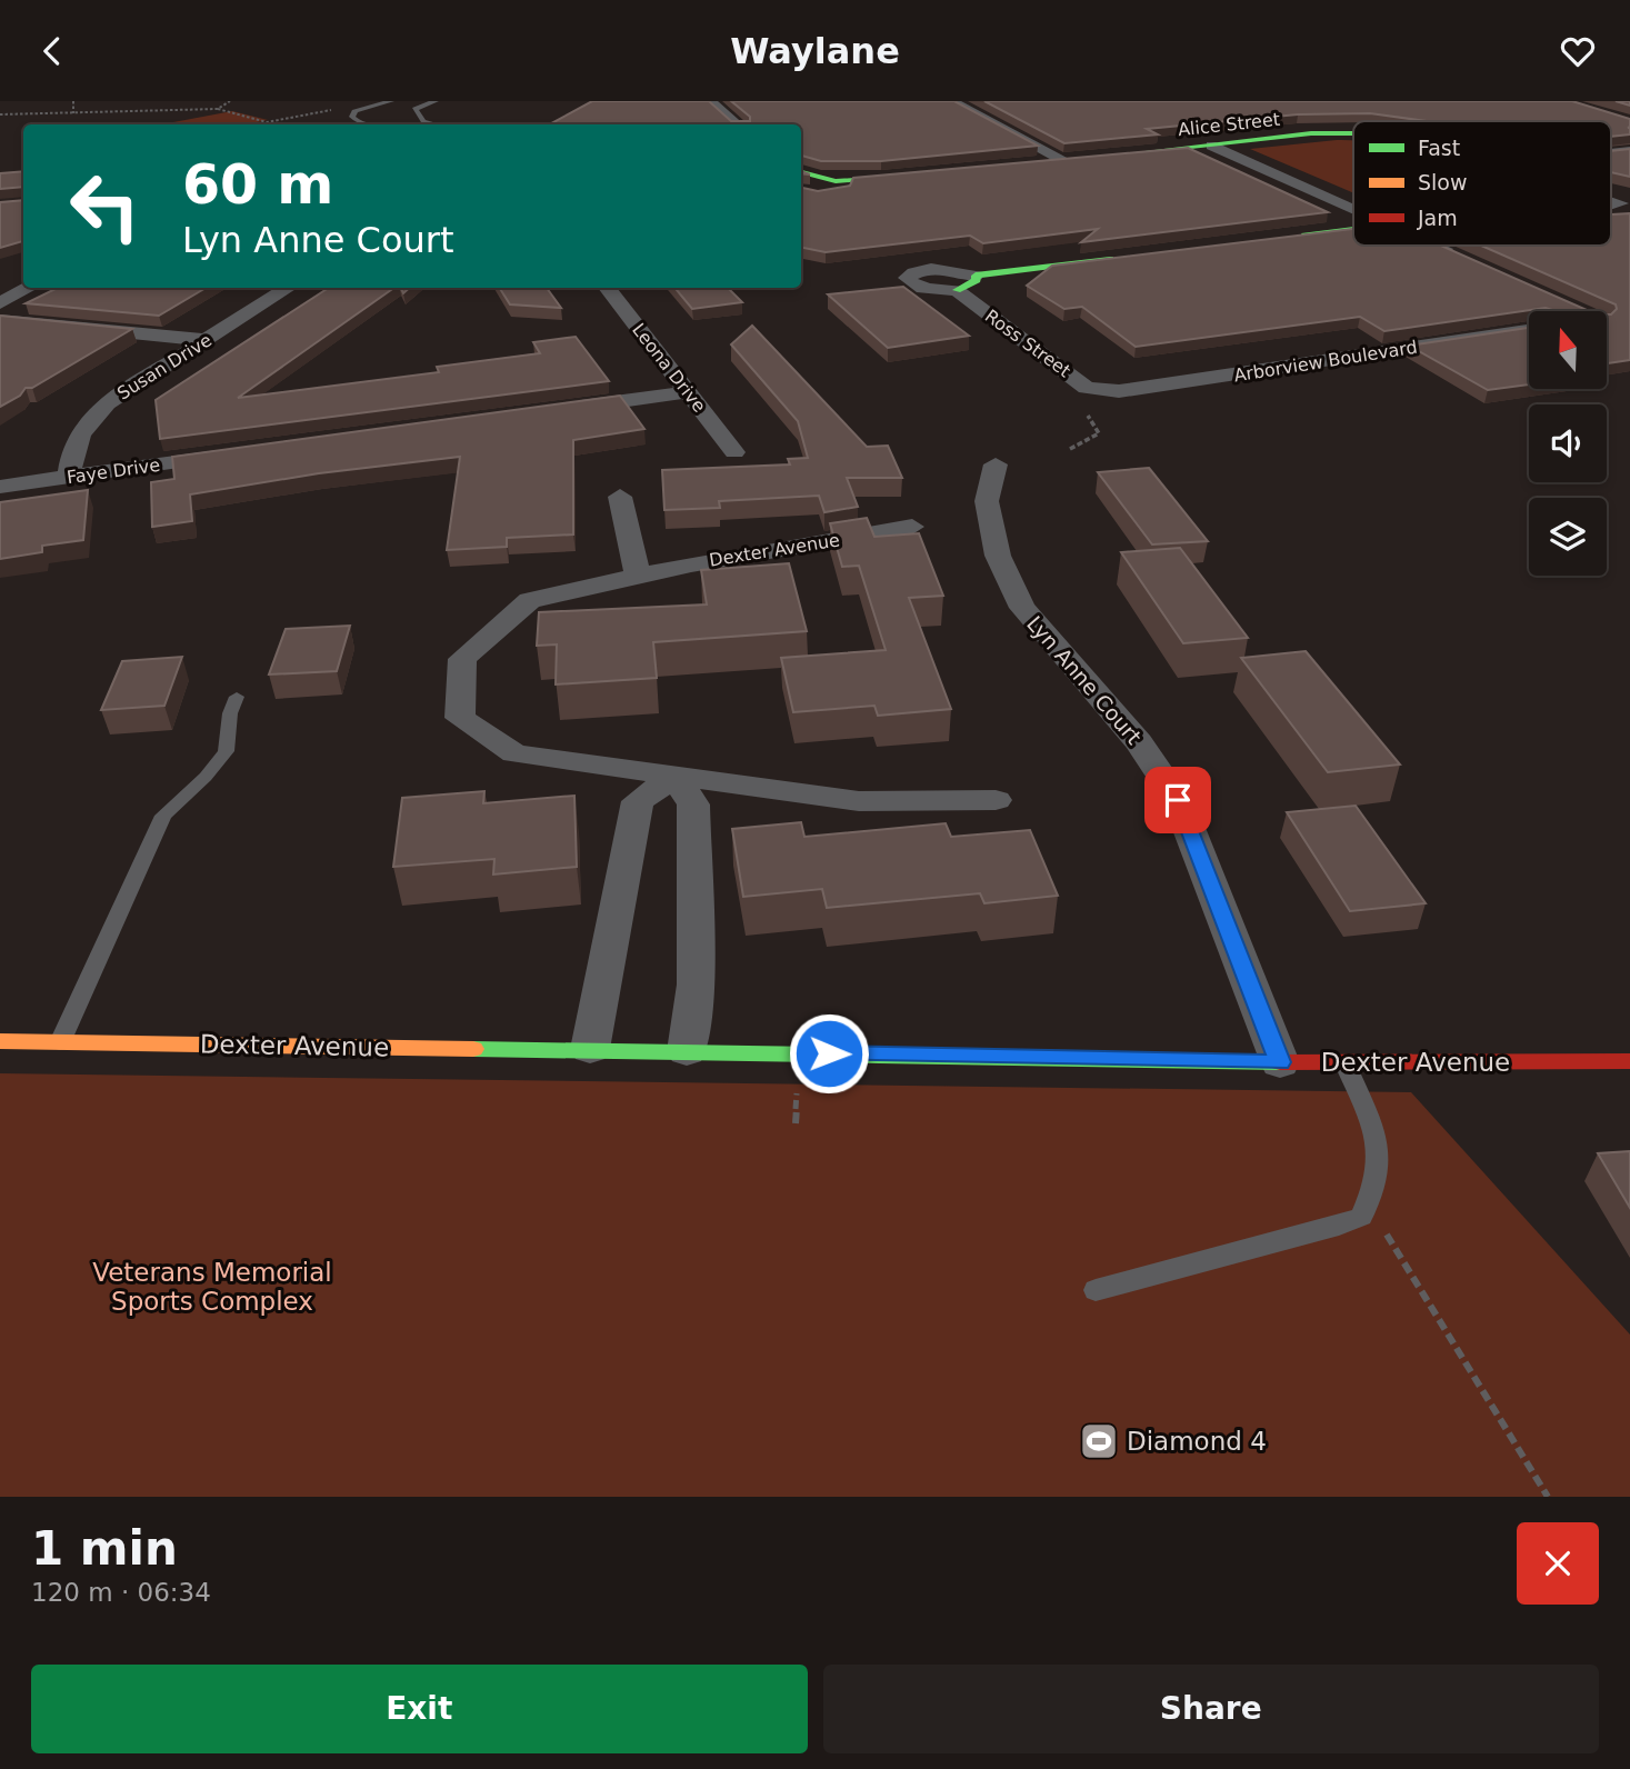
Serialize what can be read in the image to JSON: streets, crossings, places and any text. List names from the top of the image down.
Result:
{
  "streets": {
    "street": [
      "Alice Street",
      "Ross Street",
      "Arborview Boulevard",
      "Susan Drive",
      "Leona Drive",
      "Faye Drive",
      "Dexter Avenue",
      "Lyn Anne Court"
    ]
  },
  "crossings": [
    ["Ross Street", "Arborview Boulevard"],
    ["Susan Drive", "Faye Drive"],
    ["Dexter Avenue", "Lyn Anne Court"]
  ],
  "parks": ["Veterans Memorial Sports Complex"],
  "places": {
    "sports": ["Diamond 4"]
  },
  "legend": ["Fast", "Slow", "Jam"],
  "north": "top",
  "page": {
    "header": "Waylane",
    "turn": ["60 m", "Lyn Anne Court"],
    "heading": ["1 min", "120 m · 06:34"],
    "buttons": ["Exit", "Share"]
  }
}
